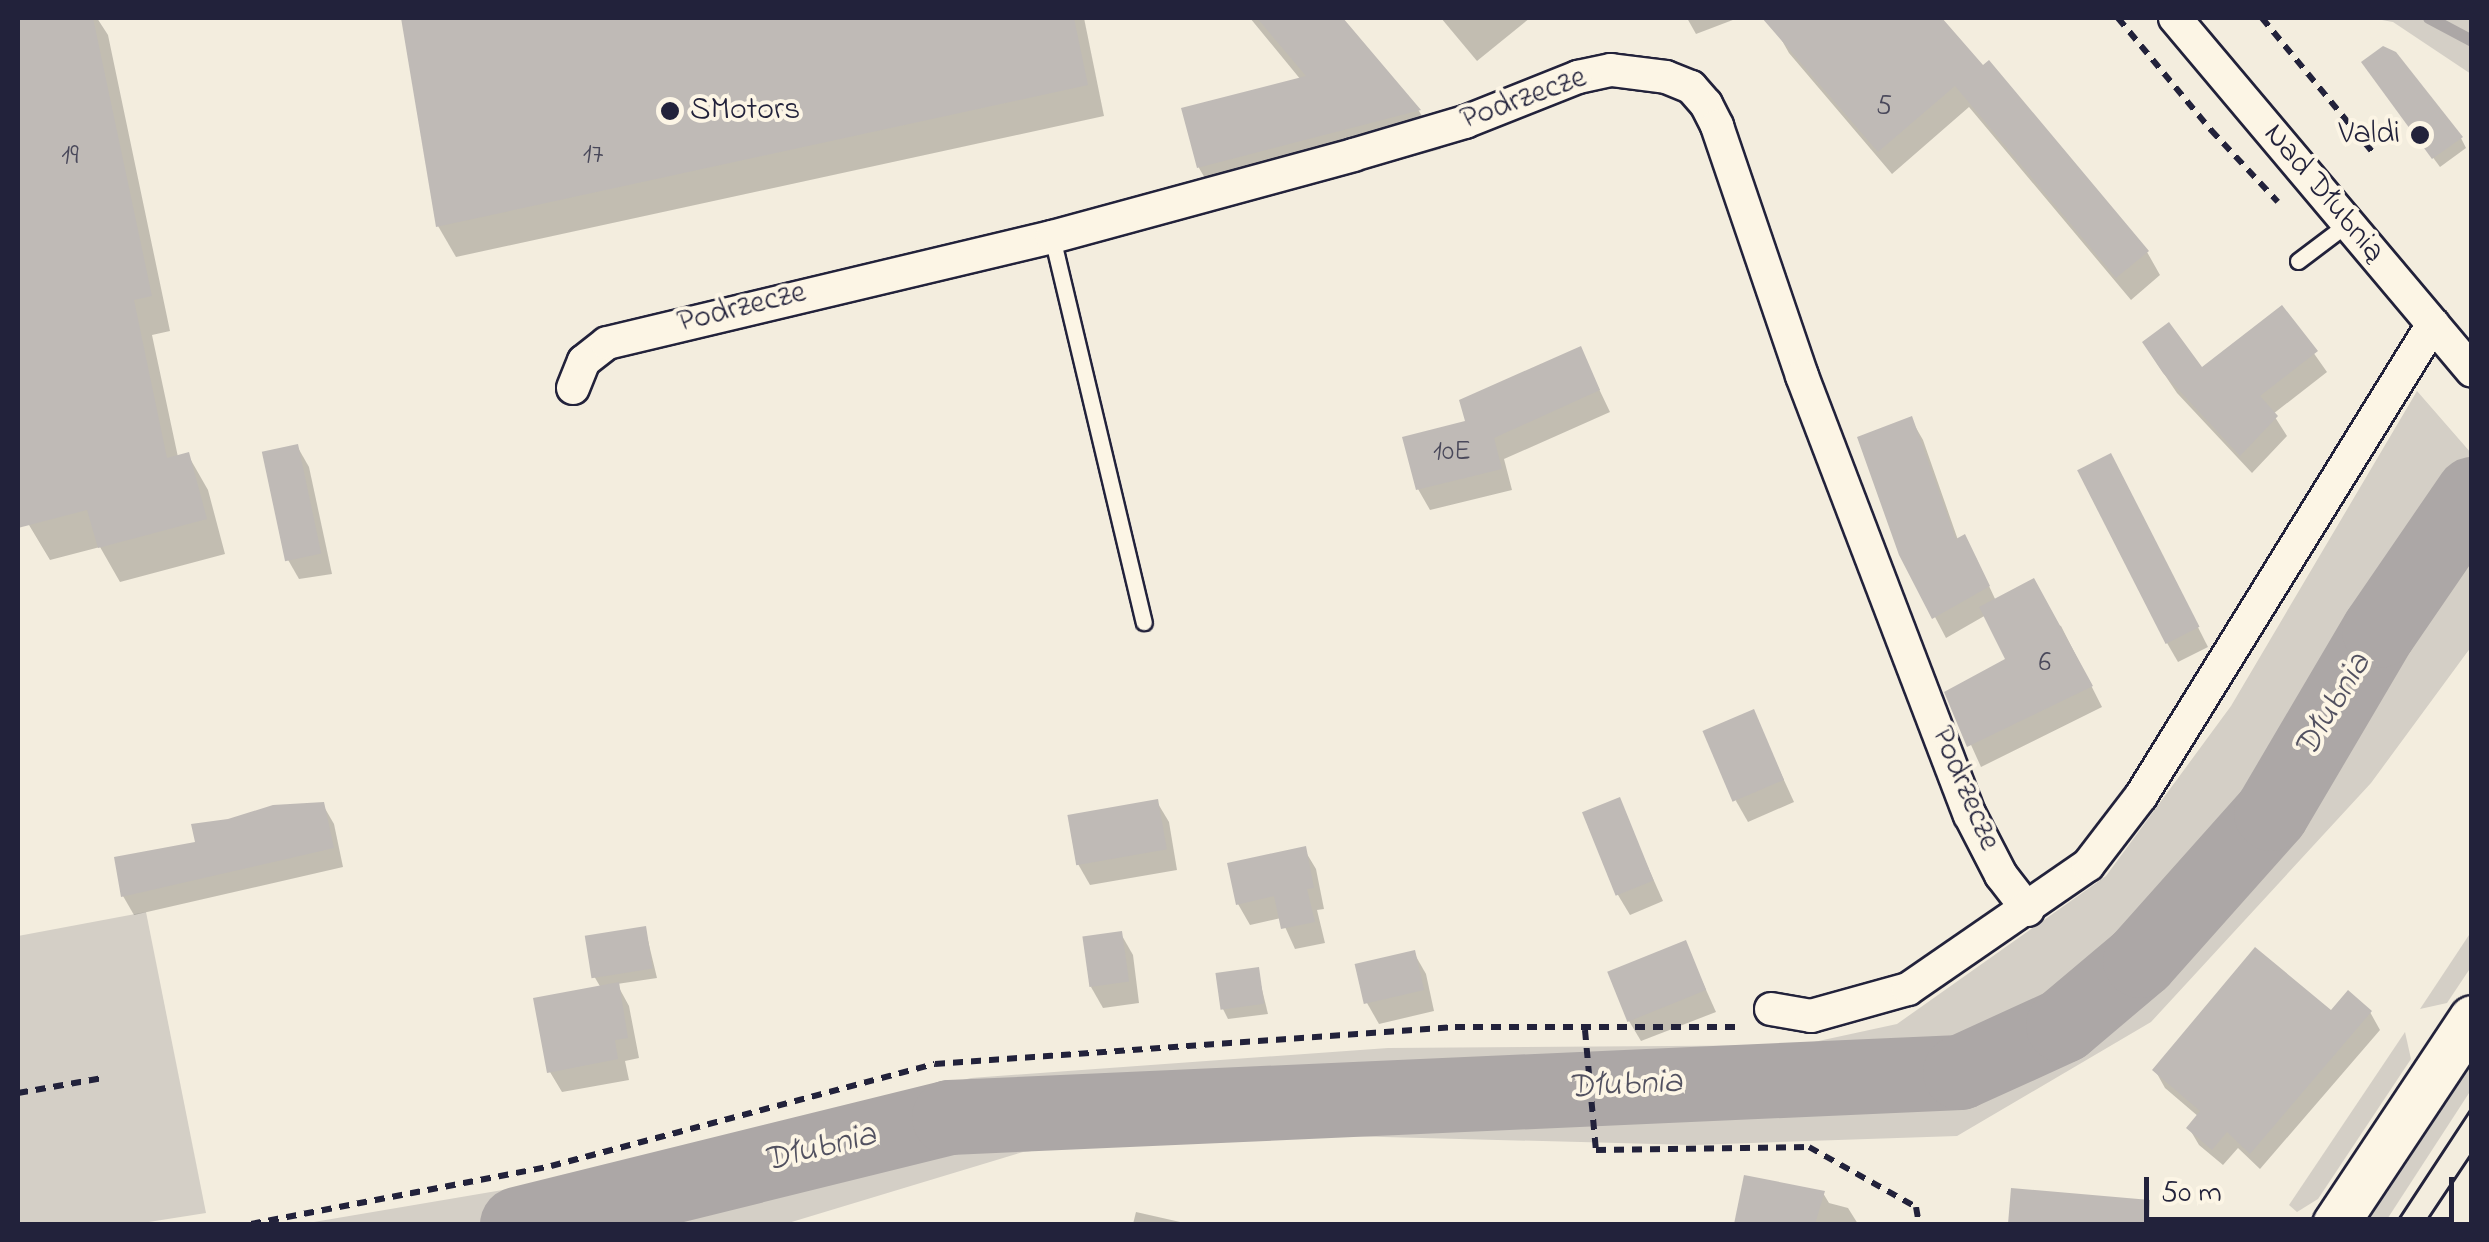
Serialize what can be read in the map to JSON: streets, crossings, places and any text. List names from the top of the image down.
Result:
{
  "streets": {
    "street": ["Podrzecze", "Nad Dłubnią"]
  },
  "water": ["Dłubnia"],
  "places": ["SMotors", "Valdi"],
  "house_numbers": [
    "5",
    "17",
    "19",
    "10E",
    "6"
  ],
  "scale_bar": "50 m"
}
